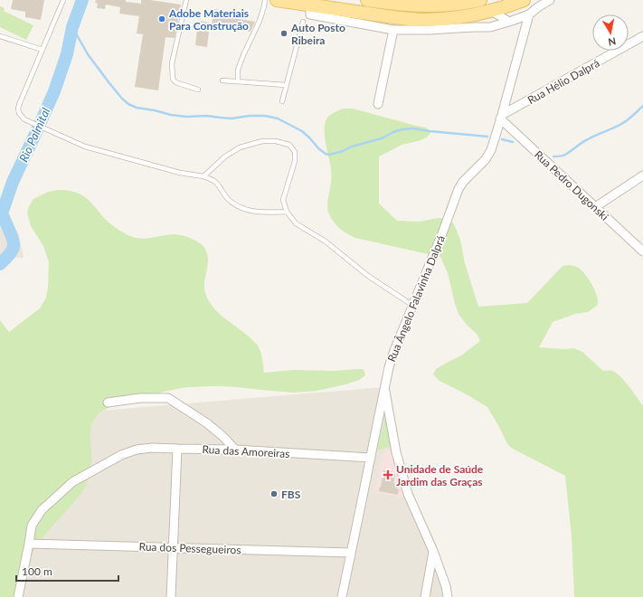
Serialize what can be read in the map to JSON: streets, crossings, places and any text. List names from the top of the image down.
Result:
{
  "streets": {
    "street": [
      "Rua Hélio Dalprá",
      "Rua Pedro Dugonski",
      "Rua Ângelo Falavinha Dalprá",
      "Rua das Amoreiras",
      "Rua dos Pessegueiros"
    ]
  },
  "crossings": [
    ["Rua Hélio Dalprá", "Rua Pedro Dugonski"],
    ["Rua Hélio Dalprá", "Rua Ângelo Falavinha Dalprá"],
    ["Rua Pedro Dugonski", "Rua Ângelo Falavinha Dalprá"],
    ["Rua Ângelo Falavinha Dalprá", "Rua das Amoreiras"],
    ["Rua Ângelo Falavinha Dalprá", "Rua dos Pessegueiros"],
    ["Rua das Amoreiras", "Rua dos Pessegueiros"]
  ],
  "water": ["Rio Palmital"],
  "places": {
    "other": ["Adobe Materiais Para Construção", "Auto Posto Ribeira", "FBS"],
    "health": ["Unidade de Saúde Jardim das Graças"]
  },
  "scale_bar": "100 m",
  "north": "bottom"
}
